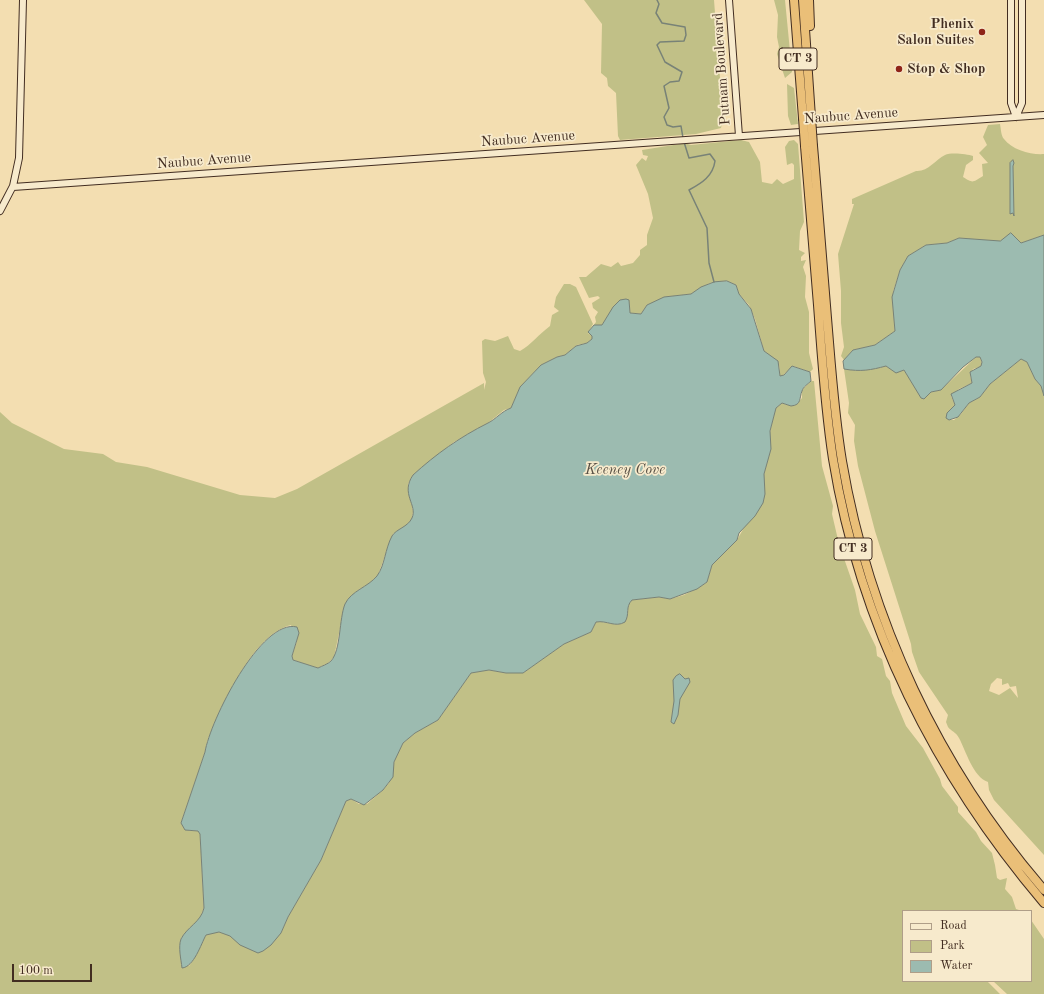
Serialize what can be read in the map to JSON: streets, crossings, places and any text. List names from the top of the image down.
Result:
{
  "streets": {
    "highway": ["CT 3"],
    "main road": ["Putnam Boulevard", "Naubuc Avenue"]
  },
  "crossings": [
    ["Putnam Boulevard", "Naubuc Avenue"]
  ],
  "water": ["Keeney Cove"],
  "places": ["Phenix Salon Suites", "Stop & Shop"],
  "legend": ["Road", "Park", "Water"],
  "scale_bar": "100 m"
}
